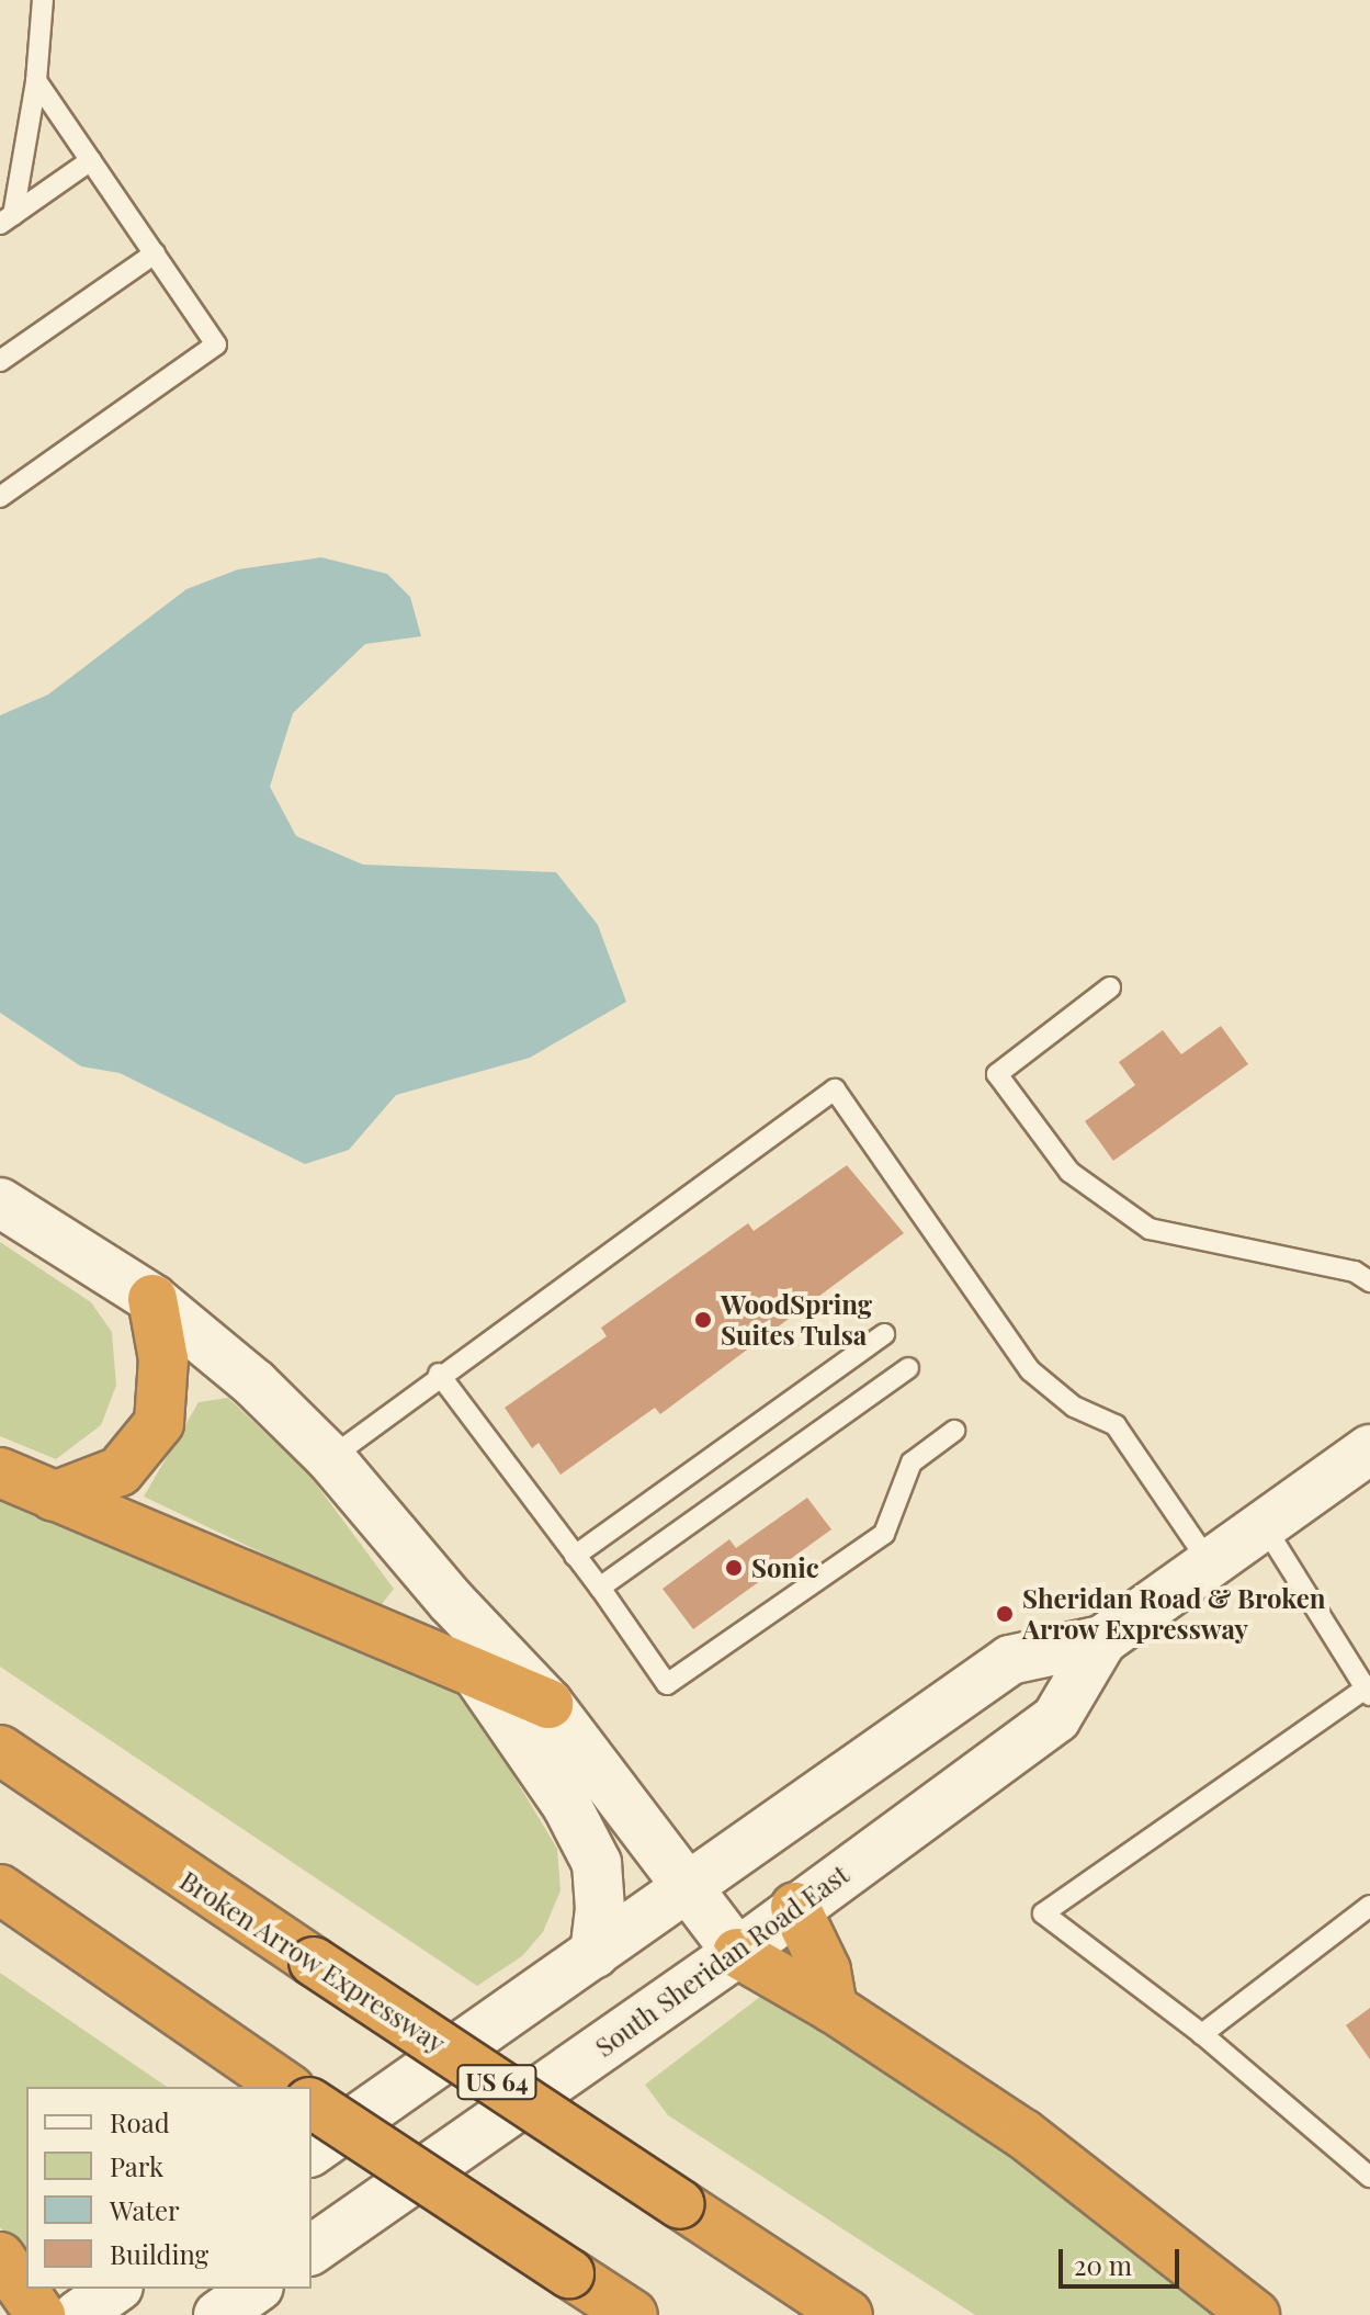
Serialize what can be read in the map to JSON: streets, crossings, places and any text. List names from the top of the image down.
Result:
{
  "streets": {
    "highway": ["Broken Arrow Expressway", "US 64"],
    "main road": ["South Sheridan Road East"]
  },
  "crossings": [
    ["South Sheridan Road East", "Broken Arrow Expressway"]
  ],
  "places": ["WoodSpring Suites Tulsa", "Sonic", "Sheridan Road & Broken Arrow Expressway"],
  "legend": [
    "Road",
    "Park",
    "Water",
    "Building"
  ],
  "scale_bar": "20 m"
}
